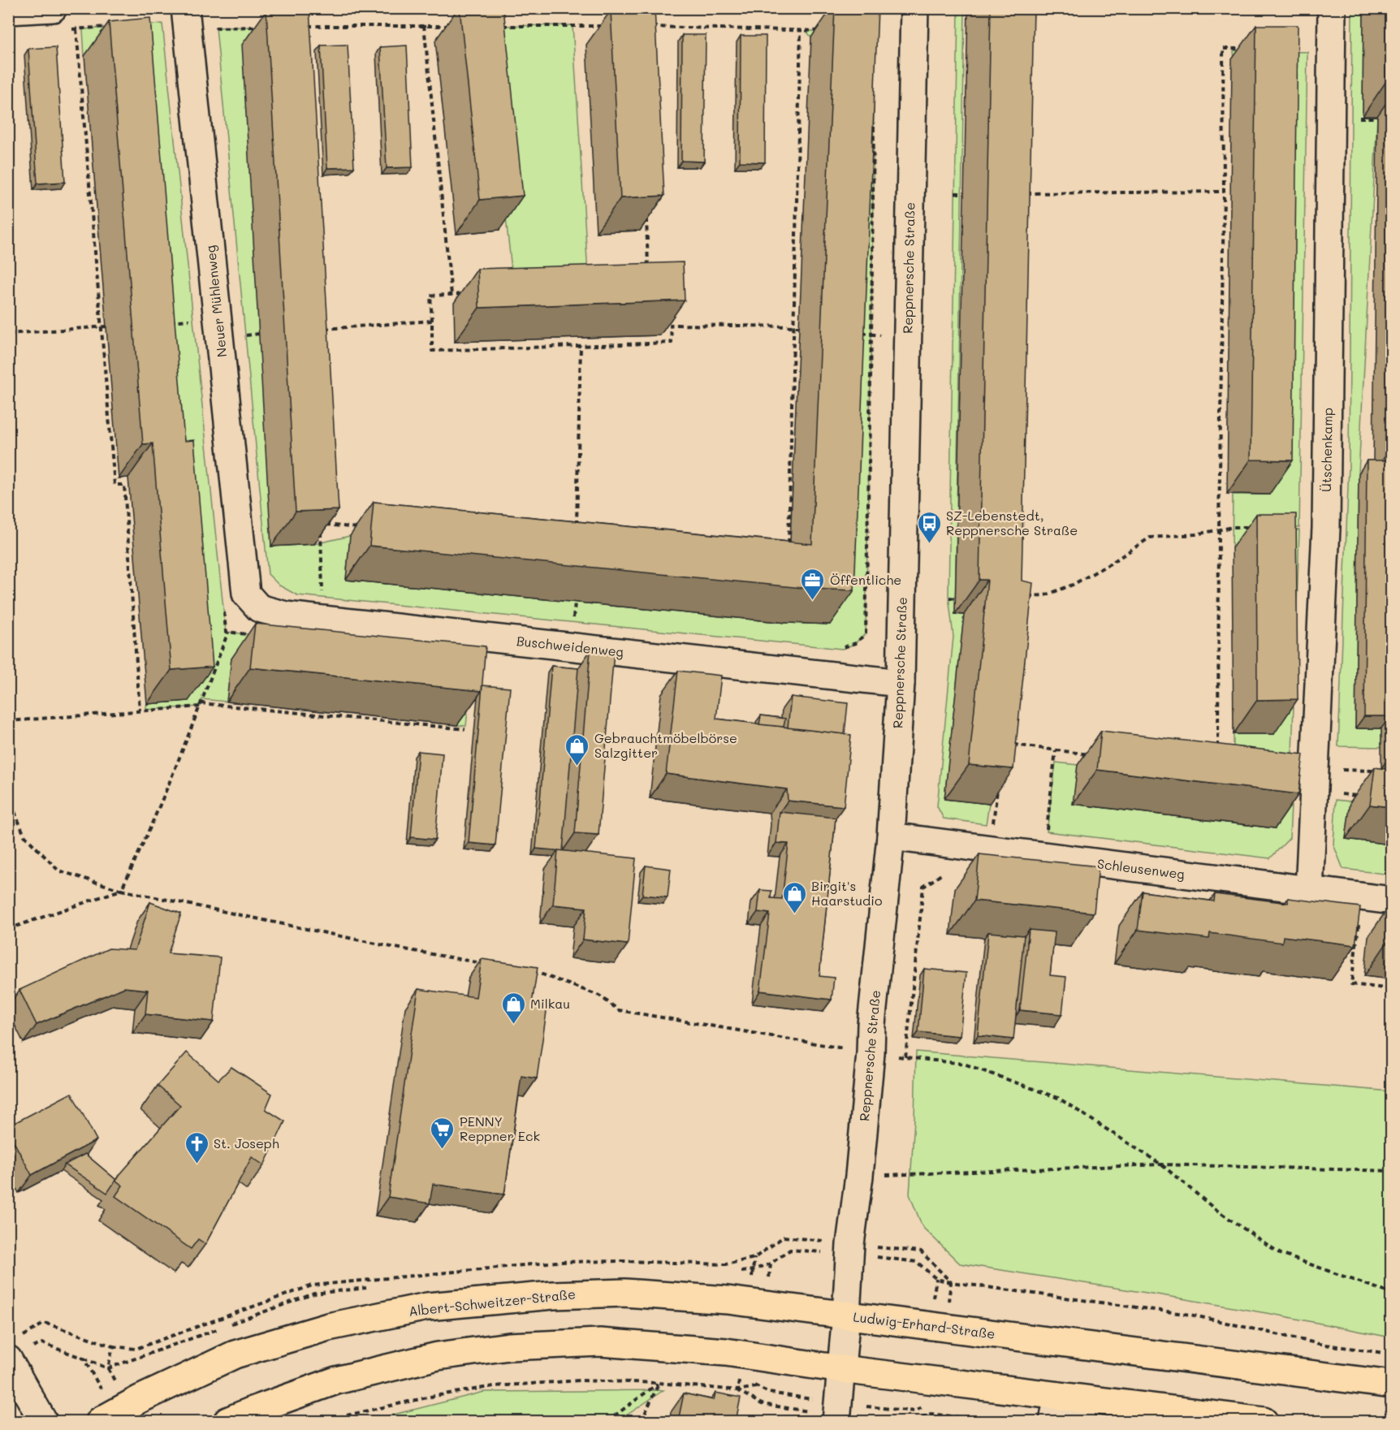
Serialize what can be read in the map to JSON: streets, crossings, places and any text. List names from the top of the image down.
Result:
{
  "streets": {
    "main road": ["Albert-Schweitzer-Straße", "Ludwig-Erhard-Straße"],
    "street": [
      "Reppnersche Straße",
      "Neuer Mühlenweg",
      "Ütschenkamp",
      "Buschweidenweg",
      "Schleusenweg"
    ]
  },
  "crossings": [
    ["Reppnersche Straße", "Buschweidenweg"],
    ["Reppnersche Straße", "Schleusenweg"],
    ["Reppnersche Straße", "Albert-Schweitzer-Straße"],
    ["Reppnersche Straße", "Ludwig-Erhard-Straße"],
    ["Neuer Mühlenweg", "Buschweidenweg"],
    ["Ütschenkamp", "Schleusenweg"],
    ["Albert-Schweitzer-Straße", "Ludwig-Erhard-Straße"]
  ],
  "places": {
    "bus stop": ["SZ-Lebenstedt, Reppnersche Straße"],
    "office": ["Öffentliche"],
    "shop": ["Gebrauchtmöbelbörse Salzgitter", "Birgit's Haarstudio", "Milkau"],
    "supermarket": ["PENNY Reppner Eck"],
    "church": ["St. Joseph"]
  }
}
